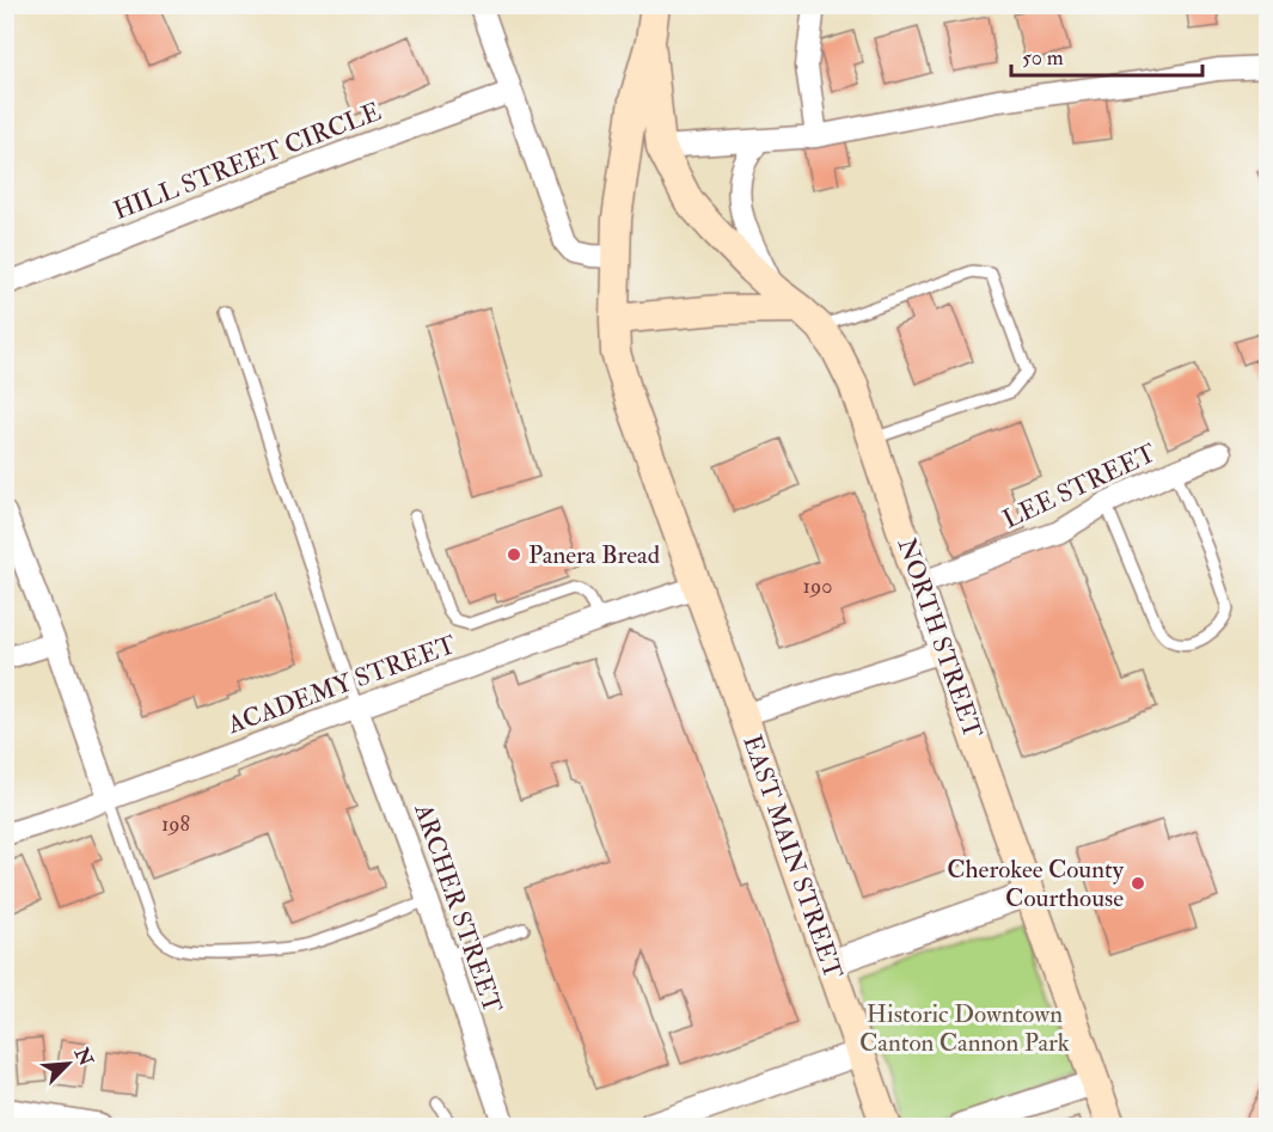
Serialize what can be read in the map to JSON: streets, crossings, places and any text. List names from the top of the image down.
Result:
{
  "streets": {
    "main road": ["NORTH STREET", "EAST MAIN STREET"],
    "street": [
      "HILL STREET CIRCLE",
      "LEE STREET",
      "ACADEMY STREET",
      "ARCHER STREET"
    ]
  },
  "crossings": [
    ["LEE STREET", "NORTH STREET"],
    ["NORTH STREET", "EAST MAIN STREET"],
    ["ACADEMY STREET", "EAST MAIN STREET"],
    ["ACADEMY STREET", "ARCHER STREET"]
  ],
  "parks": ["Historic Downtown Canton Cannon Park"],
  "places": ["Panera Bread", "Cherokee County Courthouse"],
  "house_numbers": ["190", "198"],
  "scale_bar": "50 m",
  "north": "top right"
}
